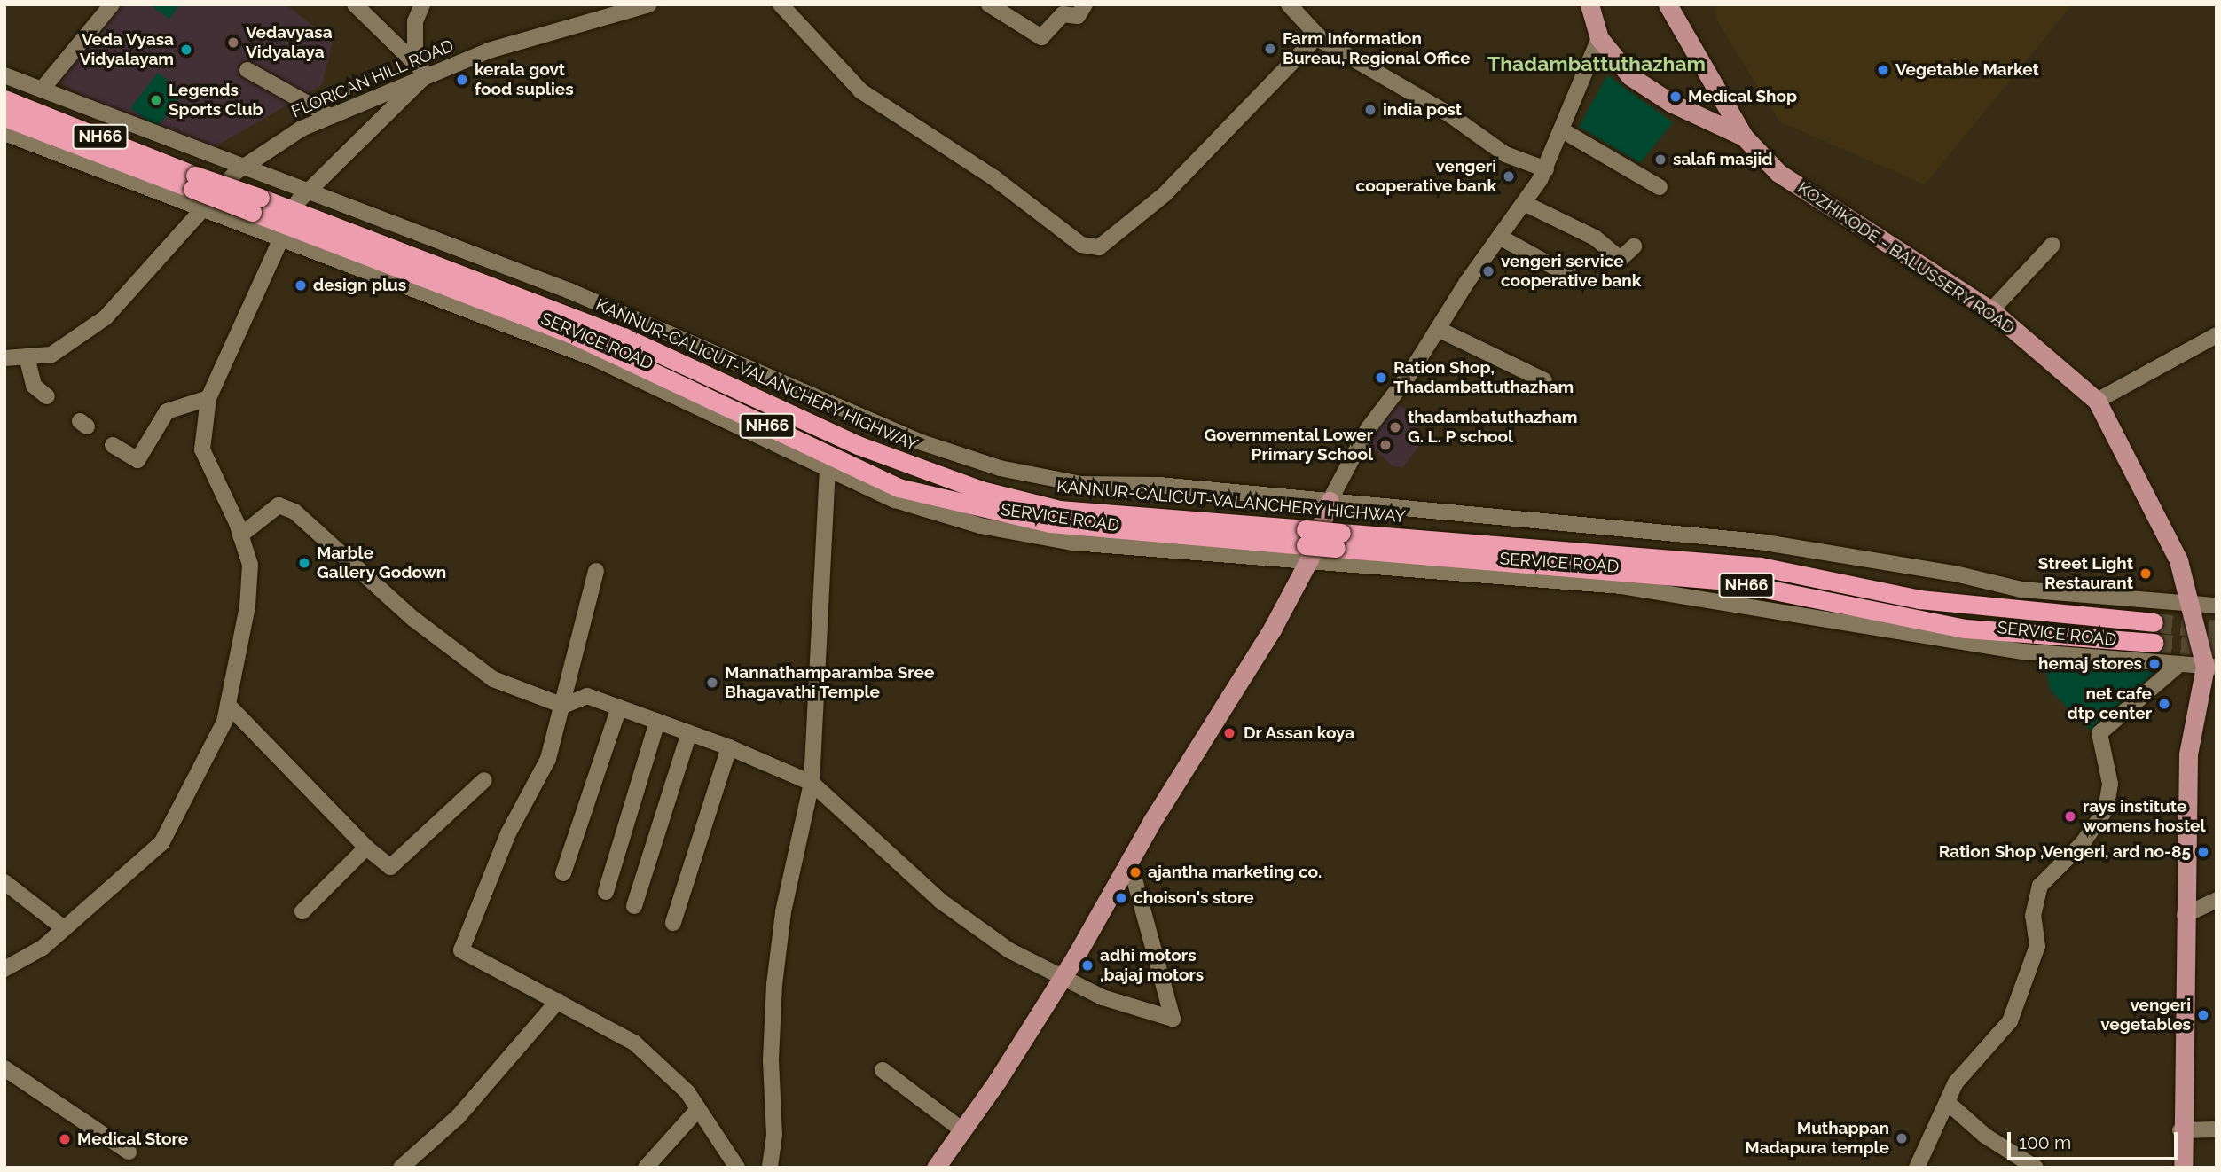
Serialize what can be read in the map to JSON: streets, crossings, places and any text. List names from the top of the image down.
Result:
{
  "streets": {
    "highway": ["NH66", "KANNUR-CALICUT-VALANCHERY HIGHWAY"],
    "main road": ["KOZHIKODE - BALUSSERY ROAD"],
    "street": ["FLORICAN HILL ROAD", "SERVICE ROAD"]
  },
  "crossings": [
    ["FLORICAN HILL ROAD", "SERVICE ROAD"],
    ["NH66", "KANNUR-CALICUT-VALANCHERY HIGHWAY"],
    ["KOZHIKODE - BALUSSERY ROAD", "SERVICE ROAD"],
    ["SERVICE ROAD", "KANNUR-CALICUT-VALANCHERY HIGHWAY"]
  ],
  "districts": ["Thadambattuthazham"],
  "places": [
    "Vedavyasa Vidyalaya",
    "Farm Information Bureau, Regional Office",
    "Veda Vyasa Vidyalayam",
    "Vegetable Market",
    "kerala govt food suplies",
    "Medical Shop",
    "Legends Sports Club",
    "india post",
    "salafi masjid",
    "vengeri cooperative bank",
    "vengeri service cooperative bank",
    "design plus",
    "Ration Shop, Thadambattuthazham",
    "thadambatuthazham G. L. P school",
    "Governmental Lower Primary School",
    "Marble Gallery Godown",
    "Street Light Restaurant",
    "hemaj stores",
    "Mannathamparamba Sree Bhagavathi Temple",
    "net cafe dtp center",
    "Dr Assan koya",
    "rays institute womens hostel",
    "Ration Shop ,Vengeri, ard no-85",
    "ajantha marketing co.",
    "choison's store",
    "adhi motors ,bajaj motors",
    "vengeri vegetables",
    "Muthappan Madapura temple",
    "Medical Store"
  ],
  "scale_bar": "100 m"
}
